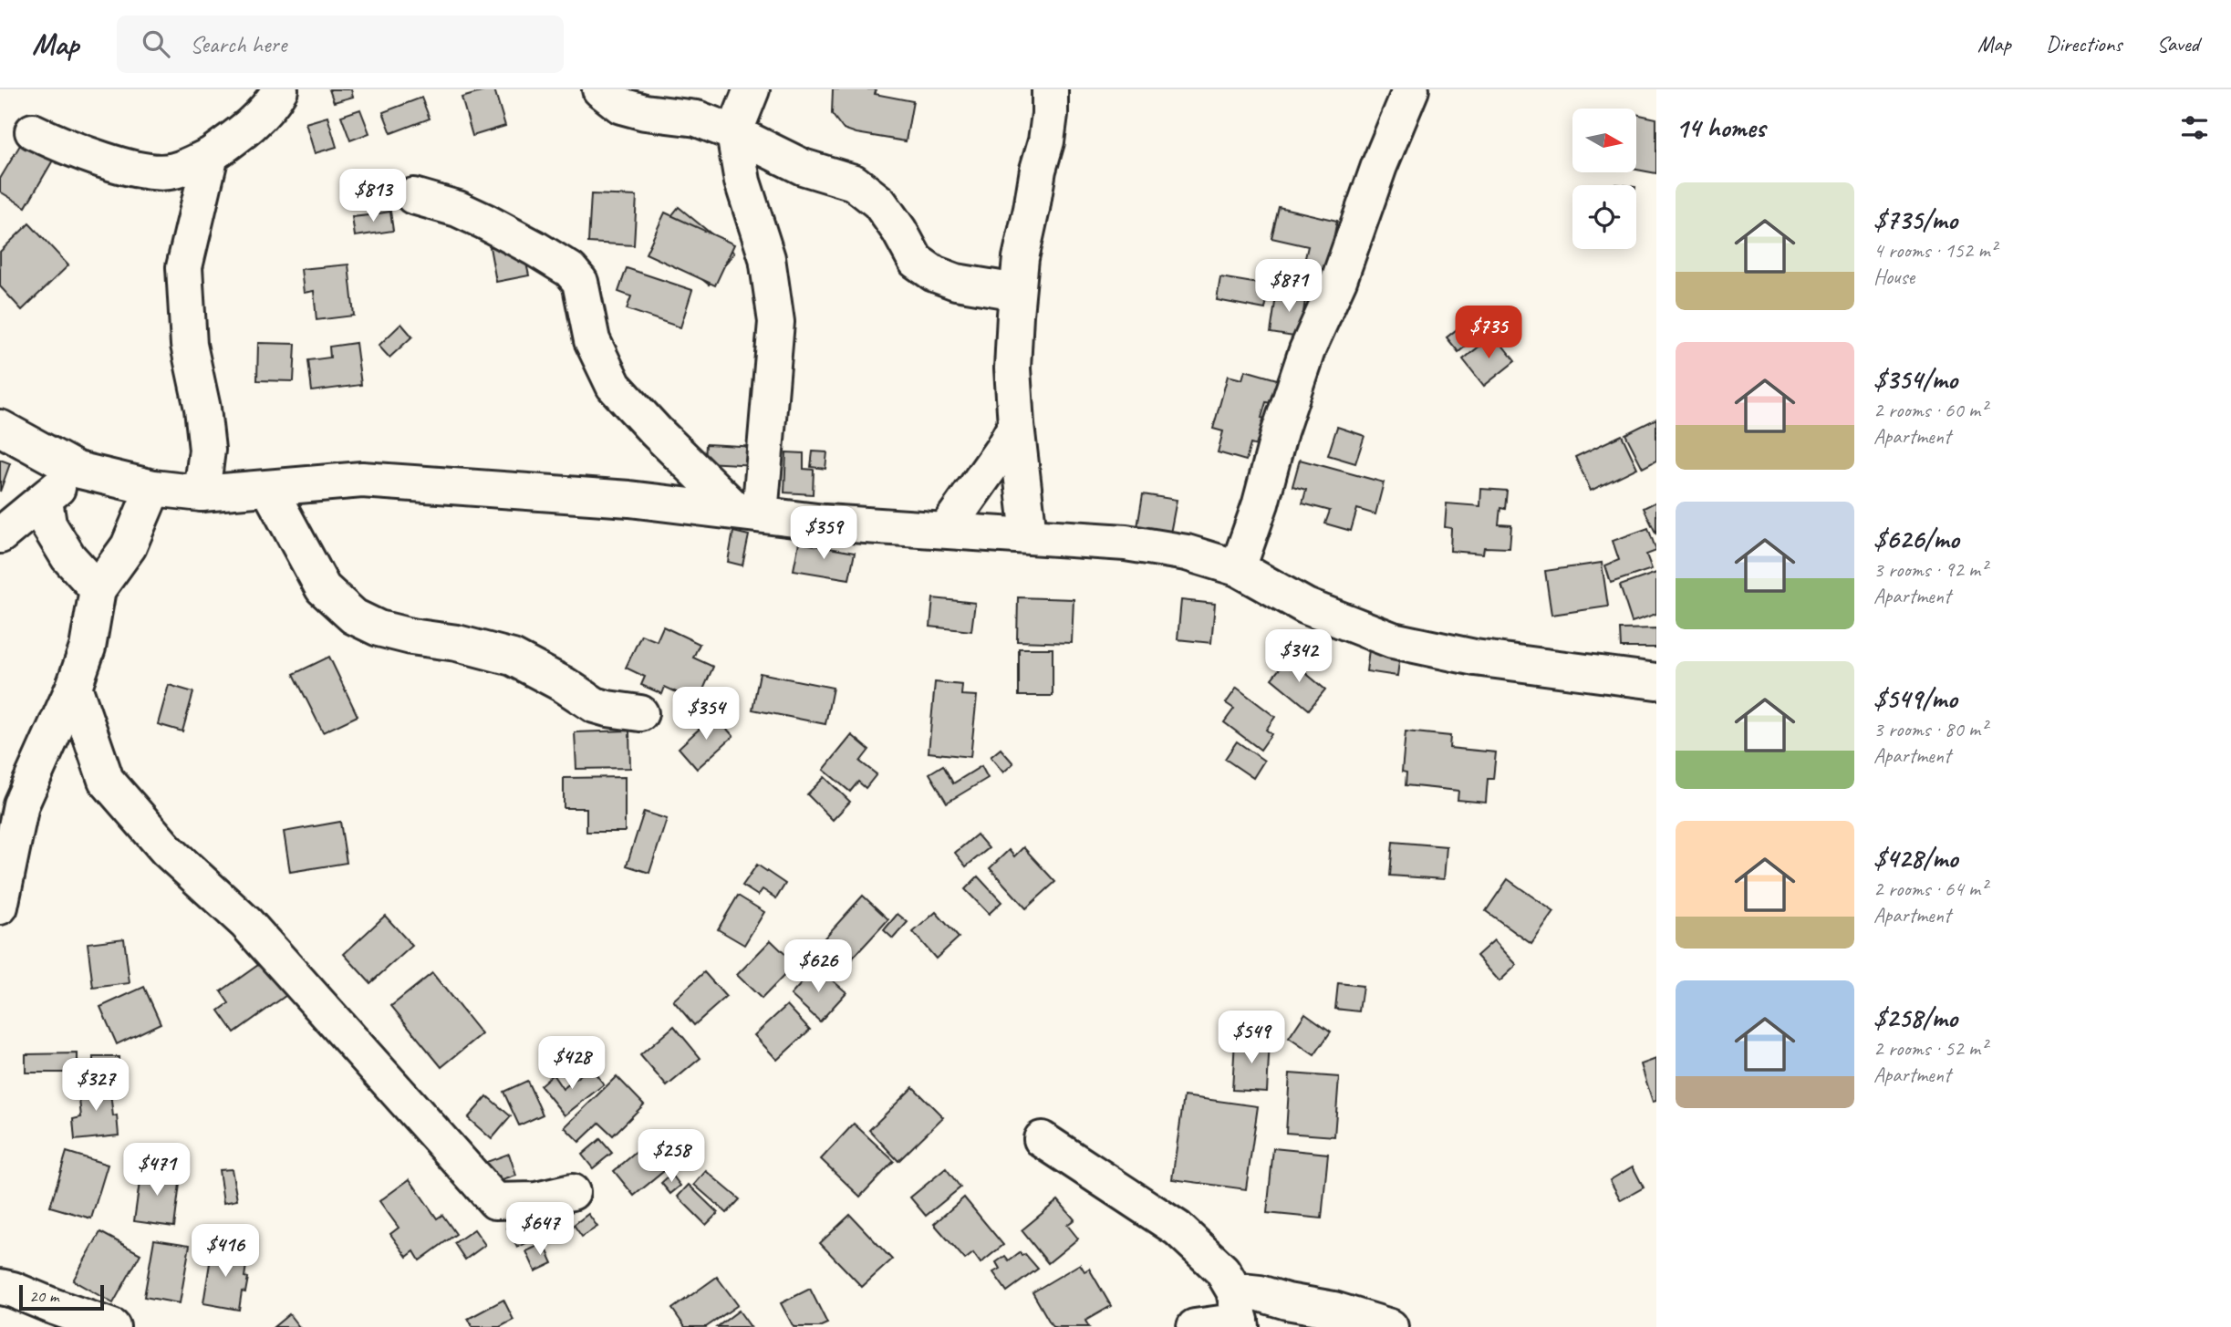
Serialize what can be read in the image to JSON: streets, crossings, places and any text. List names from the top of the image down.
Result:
{
  "scale_bar": "20 m",
  "north": "right",
  "page": {
    "header": "Map",
    "search": "Search here",
    "nav": ["Map", "Directions", "Saved"],
    "heading": "14 homes",
    "list": [
      {
        "name": "$735/mo",
        "note": "4 rooms · 152 m² · House"
      },
      {
        "name": "$354/mo",
        "note": "2 rooms · 60 m² · Apartment"
      },
      {
        "name": "$626/mo",
        "note": "3 rooms · 92 m² · Apartment"
      },
      {
        "name": "$549/mo",
        "note": "3 rooms · 80 m² · Apartment"
      },
      {
        "name": "$428/mo",
        "note": "2 rooms · 64 m² · Apartment"
      },
      {
        "name": "$258/mo",
        "note": "2 rooms · 52 m² · Apartment"
      }
    ],
    "price": [
      "$813",
      "$871",
      "$735",
      "$359",
      "$342",
      "$354",
      "$626",
      "$549",
      "$428",
      "$327",
      "$258",
      "$471",
      "$647",
      "$416"
    ],
    "scale": "20 m"
  }
}
